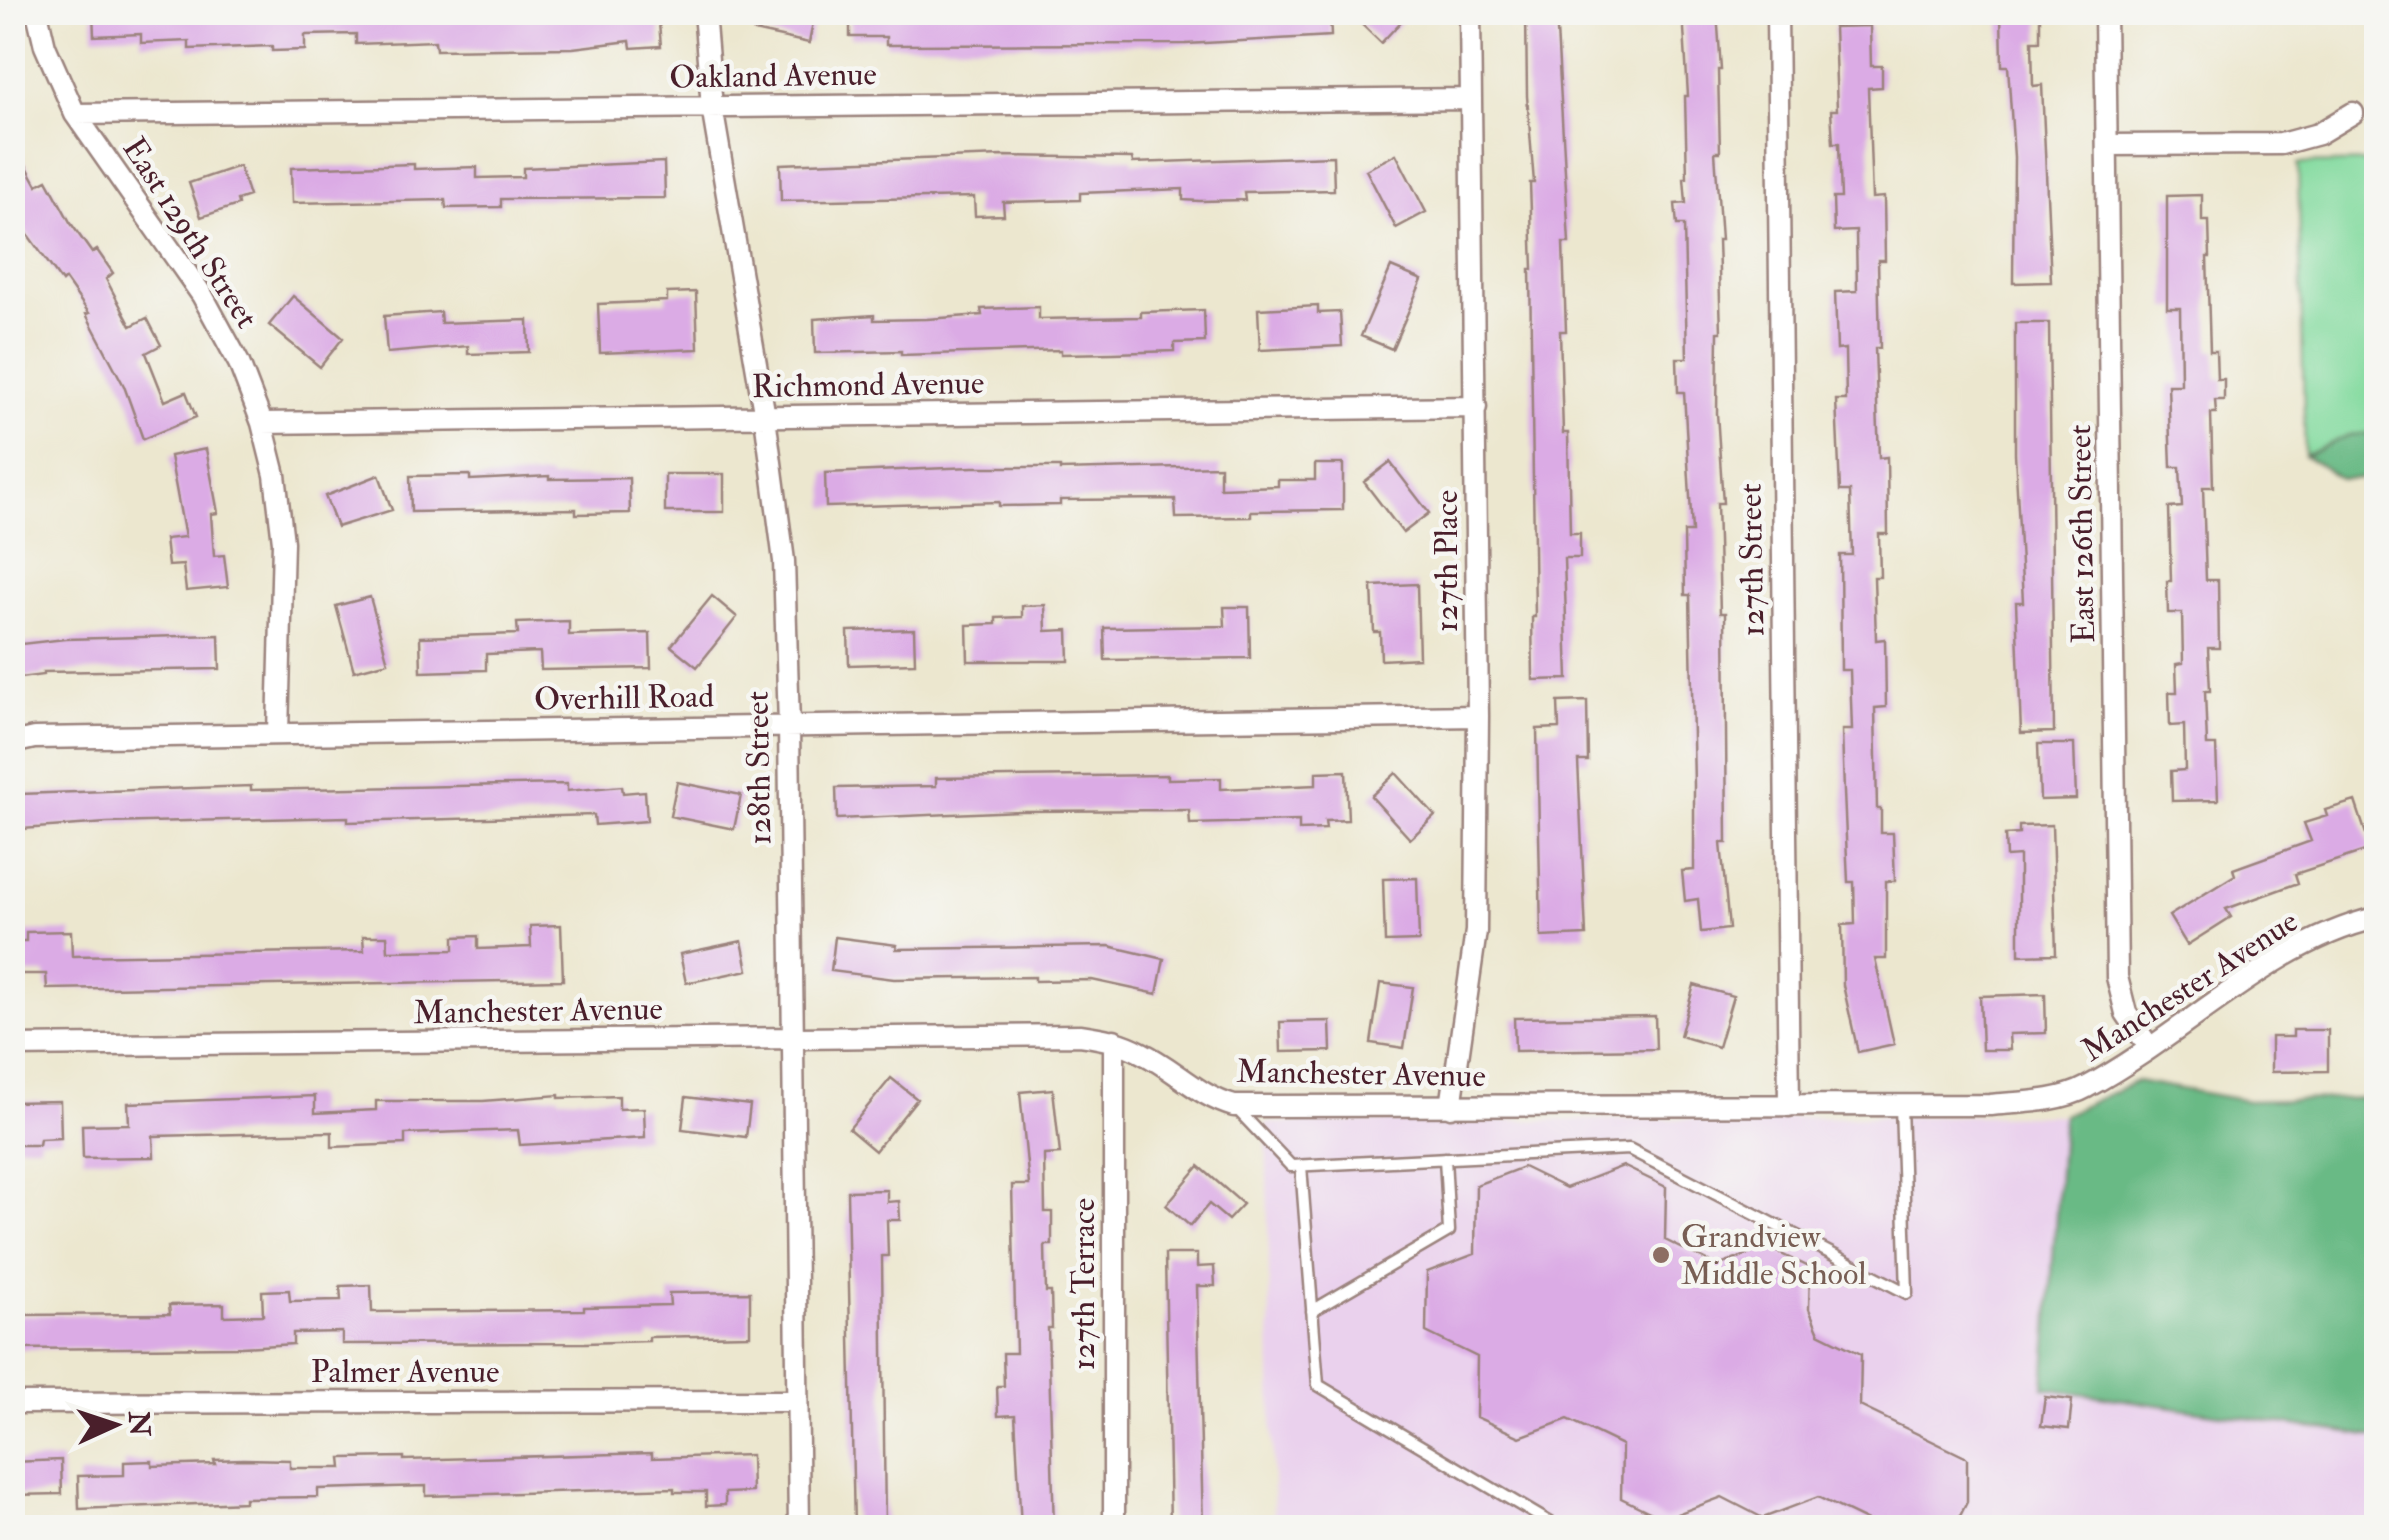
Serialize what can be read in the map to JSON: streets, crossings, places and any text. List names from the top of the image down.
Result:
{
  "streets": {
    "street": [
      "Oakland Avenue",
      "East 129th Street",
      "Richmond Avenue",
      "East 126th Street",
      "127th Street",
      "127th Place",
      "Overhill Road",
      "128th Street",
      "Manchester Avenue",
      "127th Terrace",
      "Palmer Avenue"
    ]
  },
  "crossings": [
    ["Oakland Avenue", "East 129th Street"],
    ["Oakland Avenue", "127th Place"],
    ["Oakland Avenue", "128th Street"],
    ["East 129th Street", "Richmond Avenue"],
    ["East 129th Street", "Overhill Road"],
    ["Richmond Avenue", "127th Place"],
    ["Richmond Avenue", "128th Street"],
    ["East 126th Street", "Manchester Avenue"],
    ["127th Street", "Manchester Avenue"],
    ["127th Place", "Overhill Road"],
    ["127th Place", "Manchester Avenue"],
    ["Overhill Road", "128th Street"],
    ["128th Street", "Manchester Avenue"],
    ["128th Street", "Palmer Avenue"],
    ["Manchester Avenue", "127th Terrace"]
  ],
  "places": ["Grandview Middle School"],
  "north": "right"
}
